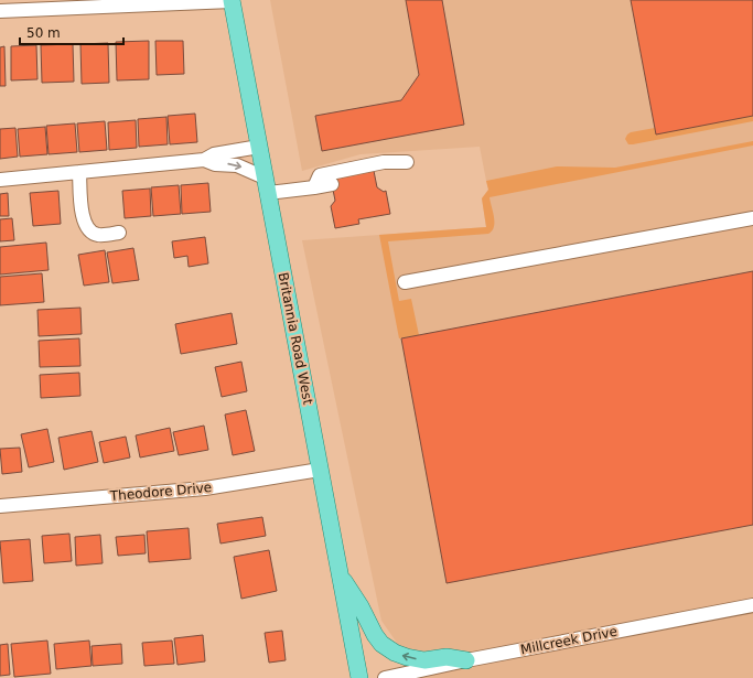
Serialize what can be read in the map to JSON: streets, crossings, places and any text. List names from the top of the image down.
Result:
{
  "streets": {
    "main road": ["Britannia Road West"],
    "street": ["Theodore Drive", "Millcreek Drive"]
  },
  "crossings": [
    ["Britannia Road West", "Theodore Drive"]
  ],
  "scale_bar": "50 m"
}
